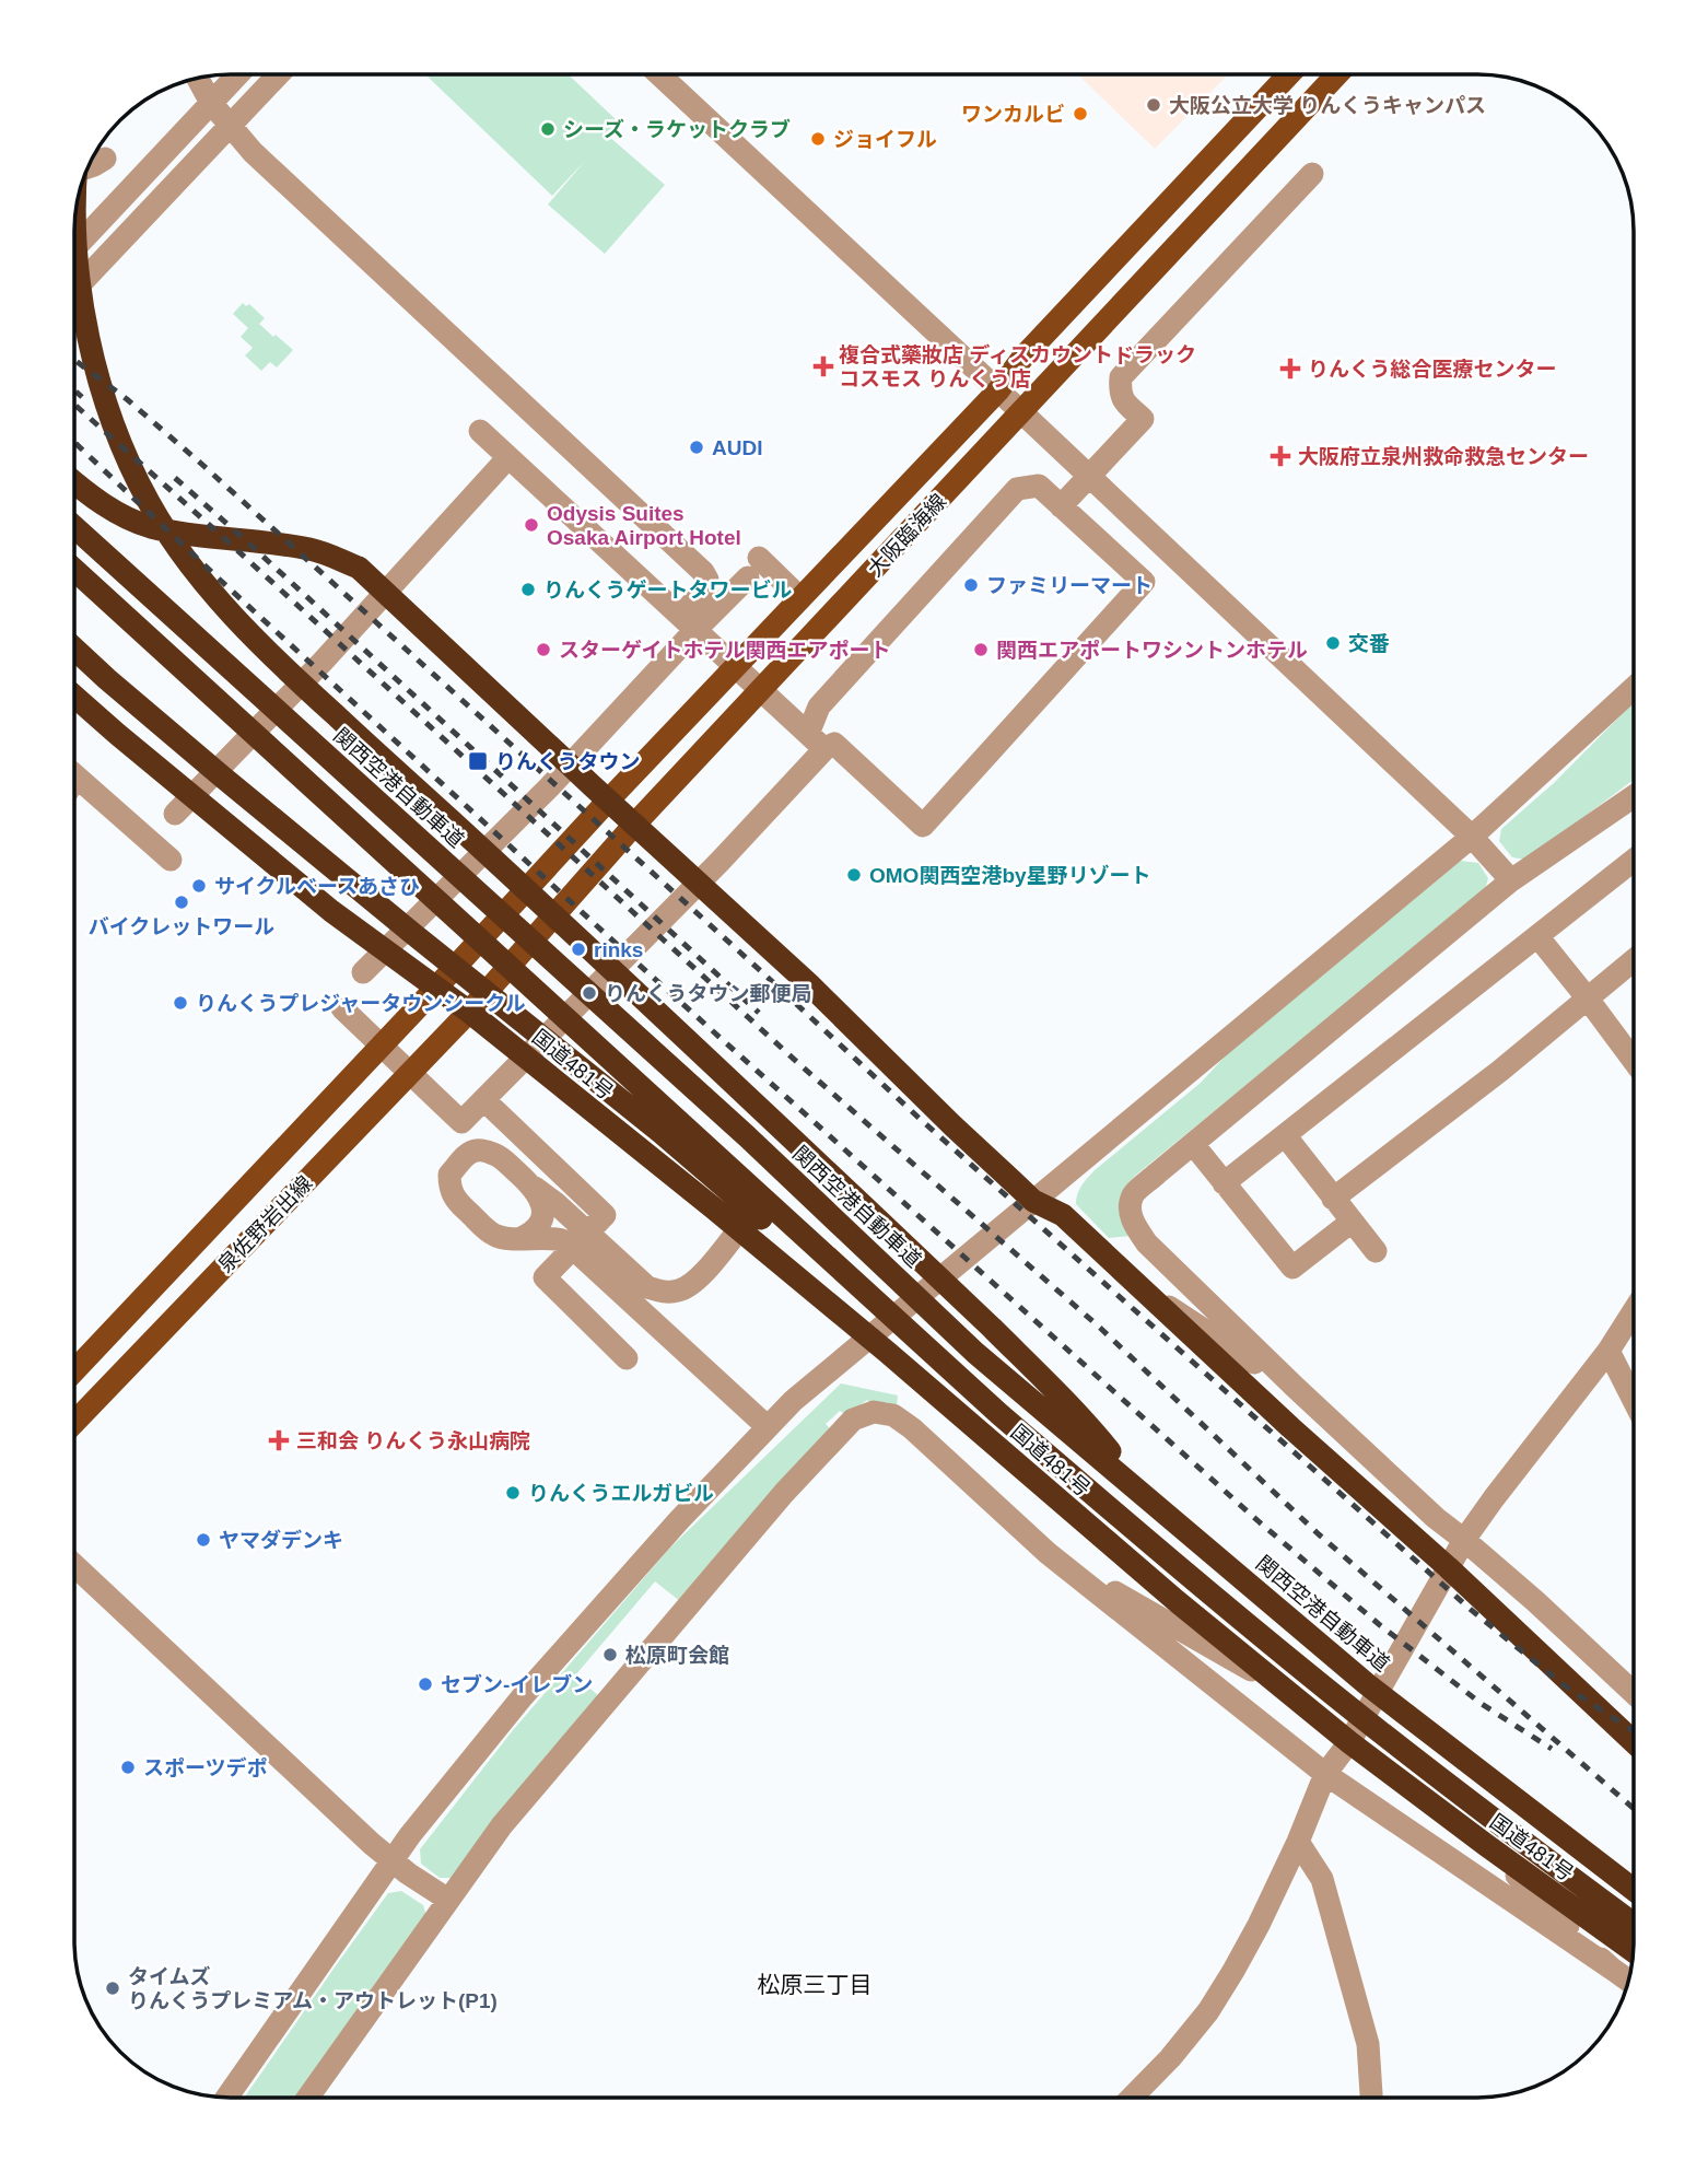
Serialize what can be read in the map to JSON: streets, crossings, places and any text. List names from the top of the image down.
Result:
{
  "streets": {
    "highway": ["関西空港自動車道", "国道481号"],
    "main road": ["大阪臨海線", "泉佐野岩出線"]
  },
  "crossings": [
    ["大阪臨海線", "国道481号"],
    ["大阪臨海線", "泉佐野岩出線"],
    ["国道481号", "泉佐野岩出線"]
  ],
  "districts": ["松原三丁目"],
  "places": {
    "other": [
      "大阪公立大学 りんくうキャンパス",
      "ワンカルビ",
      "シーズ・ラケットクラブ",
      "ジョイフル",
      "AUDI",
      "Odysis Suites Osaka Airport Hotel",
      "ファミリーマート",
      "りんくうゲートタワービル",
      "交番",
      "スターゲイトホテル関西エアポート",
      "関西エアポートワシントンホテル",
      "OMO関西空港by星野リゾート",
      "サイクルベースあさひ",
      "バイクレットワール",
      "rinks",
      "りんくうタウン郵便局",
      "りんくうプレジャータウンシークル",
      "りんくうエルガビル",
      "ヤマダデンキ",
      "松原町会館",
      "セブン-イレブン",
      "スポーツデポ",
      "タイムズ りんくうプレミアム・アウトレット(P1)"
    ],
    "health": [
      "複合式藥妝店 ディスカウントドラック コスモス りんくう店",
      "りんくう総合医療センター",
      "大阪府立泉州救命救急センター",
      "三和会 りんくう永山病院"
    ],
    "transit": ["りんくうタウン"]
  }
}
